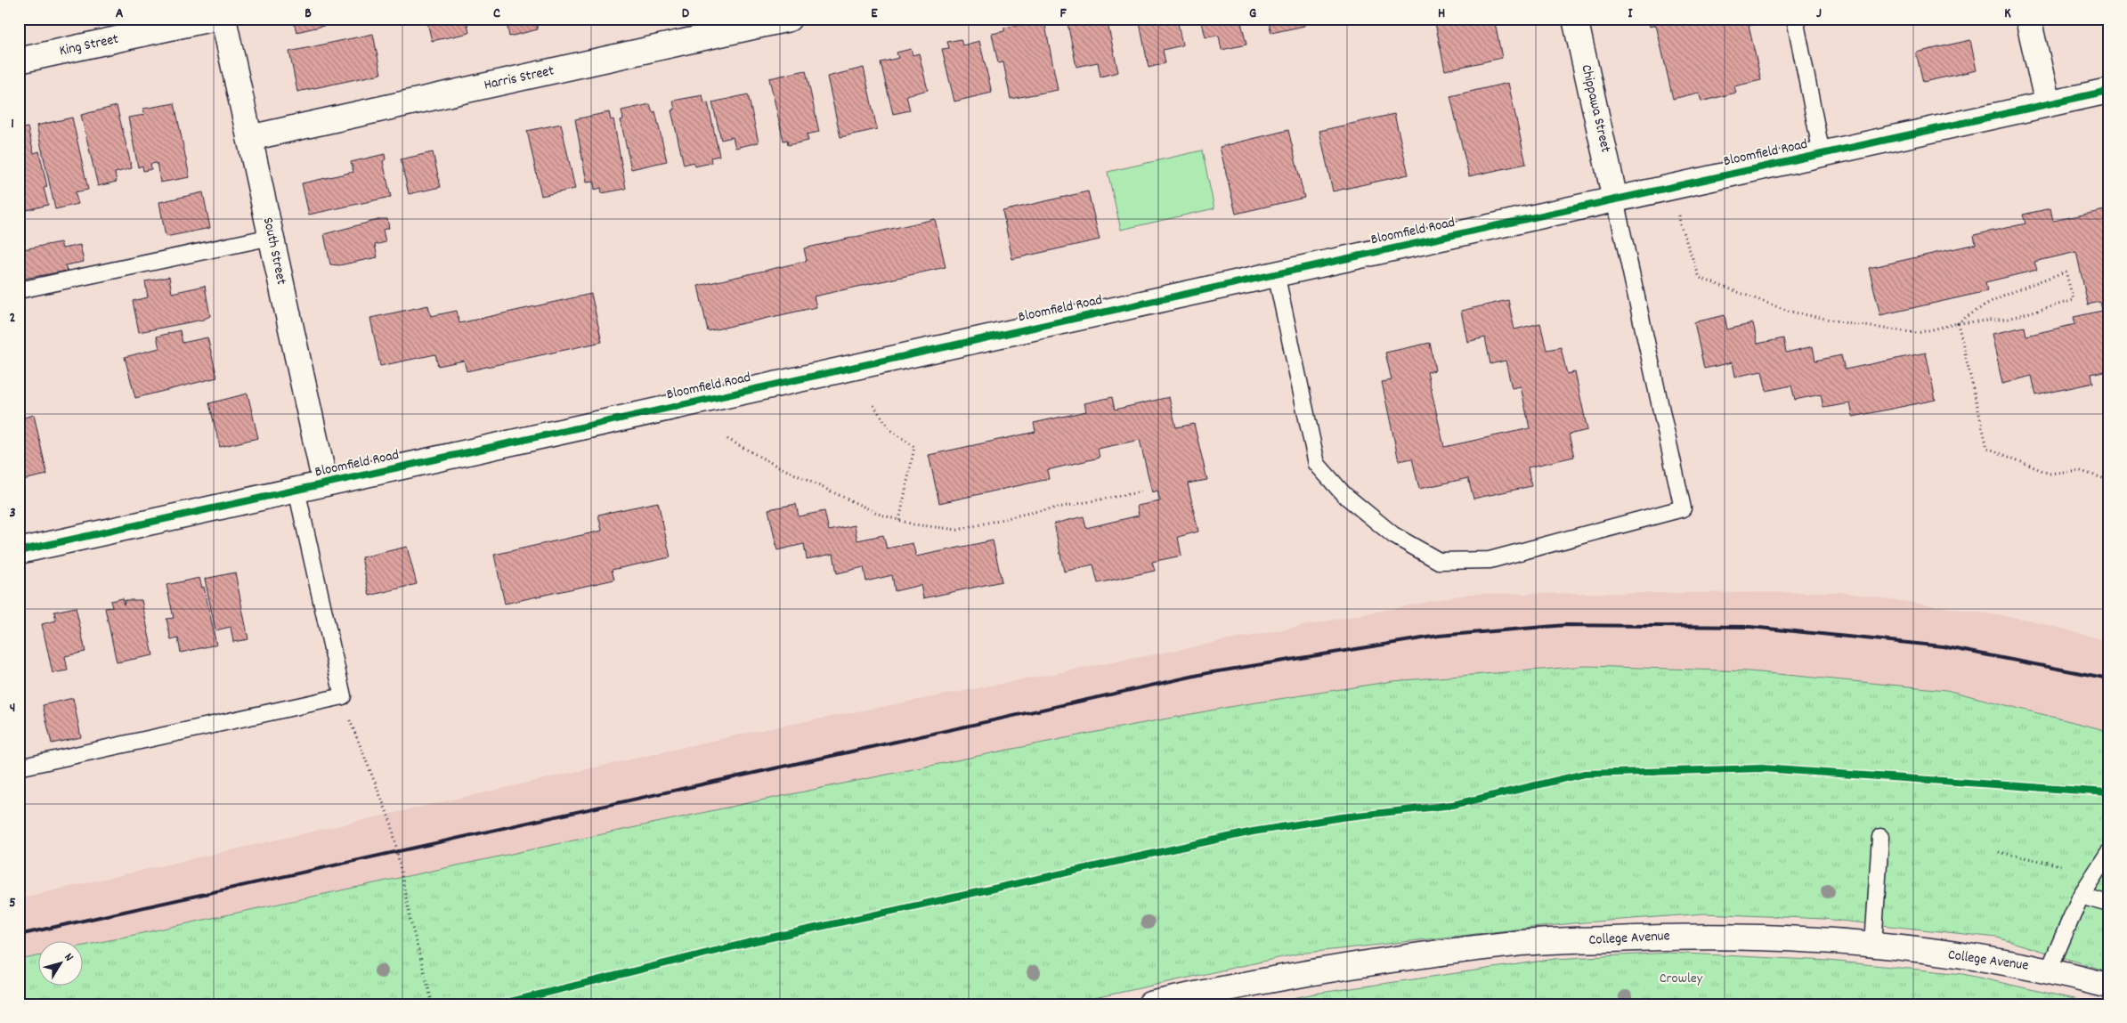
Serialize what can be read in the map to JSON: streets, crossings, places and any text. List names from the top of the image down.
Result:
{
  "streets": {
    "street": [
      "King Street",
      "Harris Street",
      "Chippawa Street",
      "Bloomfield Road",
      "South Street",
      "College Avenue"
    ]
  },
  "crossings": [
    ["Harris Street", "South Street"],
    ["Chippawa Street", "Bloomfield Road"],
    ["Bloomfield Road", "South Street"]
  ],
  "parks": ["Crowley"],
  "north": "top right",
  "grid": {
    "columns": [
      "A",
      "B",
      "C",
      "D",
      "E",
      "F",
      "G",
      "H",
      "I",
      "J",
      "K"
    ],
    "rows": [
      "1",
      "2",
      "3",
      "4",
      "5"
    ]
  }
}
